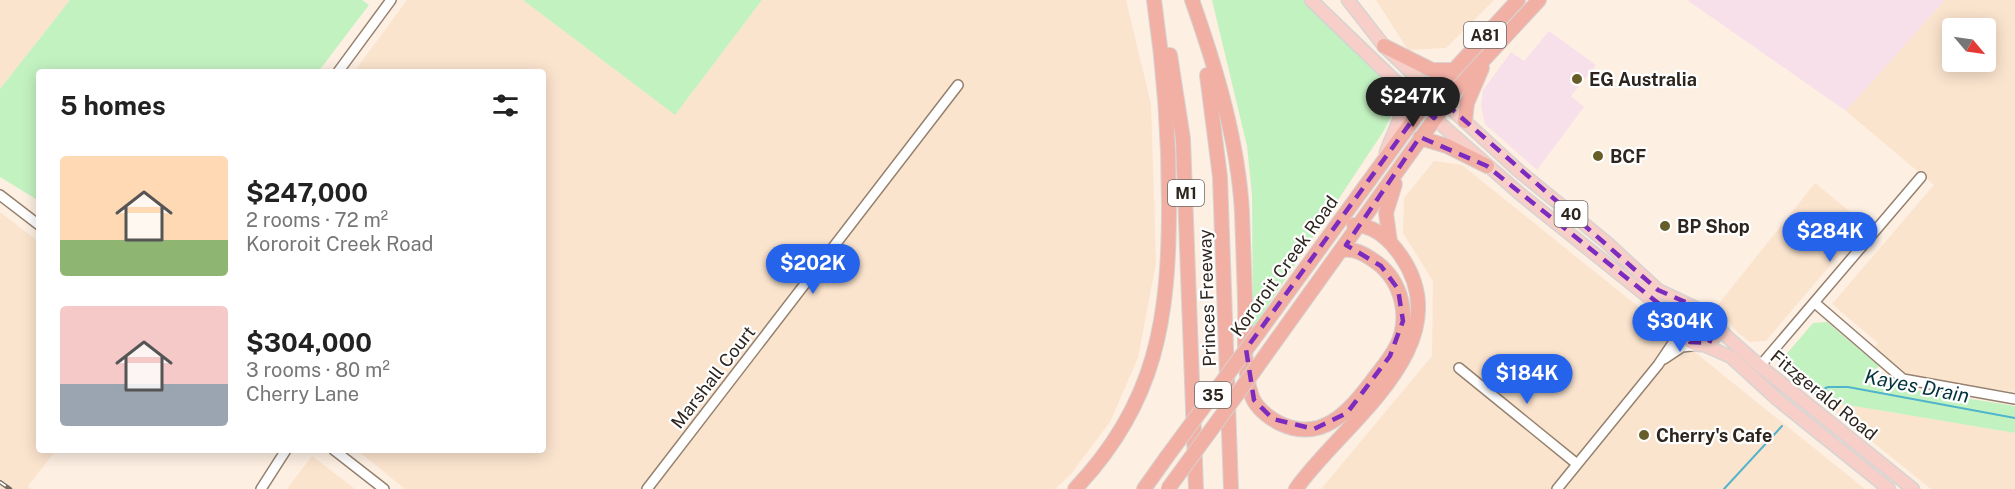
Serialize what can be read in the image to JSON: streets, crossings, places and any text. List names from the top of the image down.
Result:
{
  "streets": {
    "highway": [
      "A81",
      "M1",
      "Kororoit Creek Road",
      "Princes Freeway",
      "35"
    ],
    "main road": ["40", "Fitzgerald Road"],
    "street": ["Marshall Court"]
  },
  "crossings": [
    ["A81", "40"],
    ["A81", "Kororoit Creek Road"],
    ["40", "Kororoit Creek Road"],
    ["40", "Fitzgerald Road"]
  ],
  "water": ["Kayes Drain"],
  "places": [
    "EG Australia",
    "BCF",
    "BP Shop",
    "Cherry's Cafe"
  ],
  "north": "bottom right",
  "page": {
    "heading": "5 homes",
    "price": [
      "$247K",
      "$284K",
      "$202K",
      "$304K",
      "$184K"
    ],
    "list": [
      {
        "name": "$247,000",
        "note": "2 rooms · 72 m² · Kororoit Creek Road"
      },
      {
        "name": "$304,000",
        "note": "3 rooms · 80 m² · Cherry Lane"
      }
    ]
  }
}
